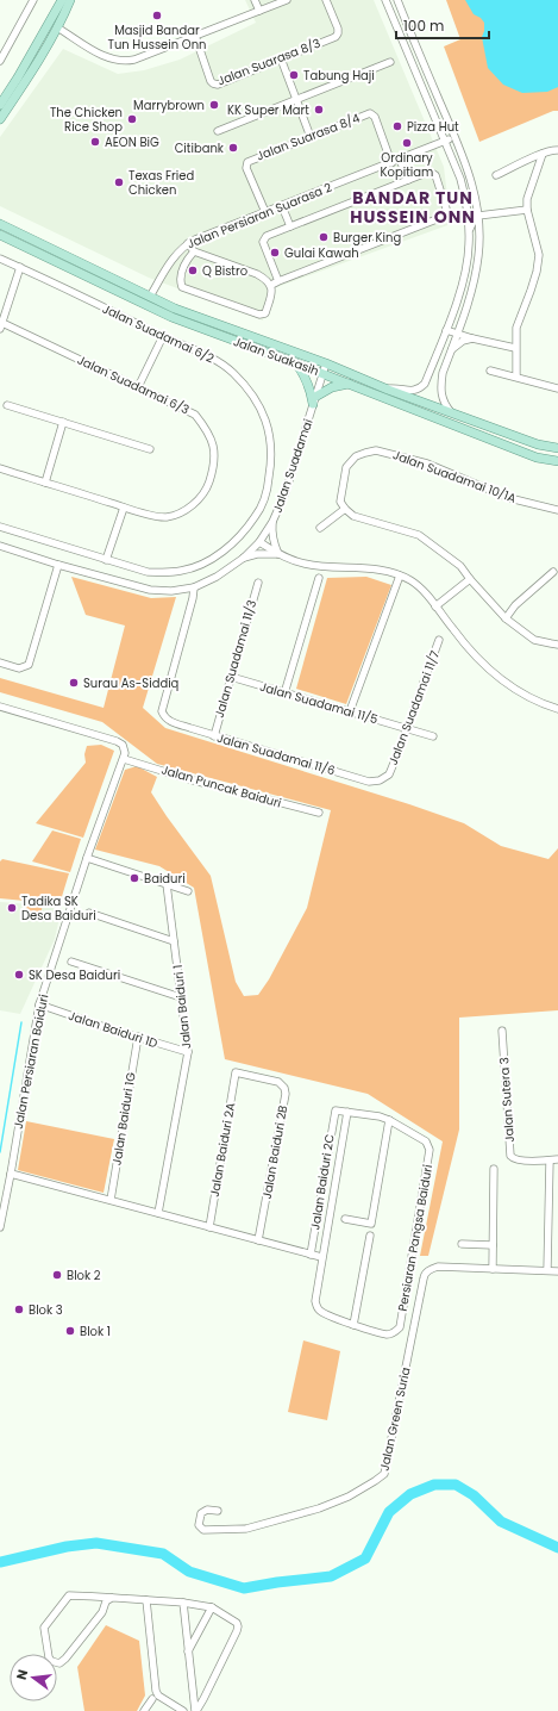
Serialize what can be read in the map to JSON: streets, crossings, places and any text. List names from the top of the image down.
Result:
{
  "streets": {
    "main road": ["Jalan Suakasih"],
    "street": [
      "Jalan Suarasa 8/3",
      "Jalan Suarasa 8/4",
      "Jalan Persiaran Suarasa 2",
      "Jalan Suadamai 6/2",
      "Jalan Suadamai 6/3",
      "Jalan Suadamai",
      "Jalan Suadamai 10/1A",
      "Jalan Suadamai 11/3",
      "Jalan Suadamai 11/5",
      "Jalan Suadamai 11/7",
      "Jalan Suadamai 11/6",
      "Jalan Puncak Baiduri",
      "Jalan Baiduri 1",
      "Jalan Baiduri 1D",
      "Jalan Persiaran Baiduri",
      "Jalan Sutera 3",
      "Jalan Baiduri 1G",
      "Jalan Baiduri 2A",
      "Jalan Baiduri 2B",
      "Jalan Baiduri 2C",
      "Persiaran Pangsa Baiduri",
      "Jalan Green Suria"
    ]
  },
  "crossings": [
    ["Jalan Suarasa 8/4", "Jalan Persiaran Suarasa 2"],
    ["Jalan Persiaran Suarasa 2", "Jalan Suakasih"],
    ["Jalan Suakasih", "Jalan Suadamai"],
    ["Jalan Suadamai", "Jalan Suadamai 11/6"],
    ["Jalan Suadamai 11/3", "Jalan Suadamai 11/5"],
    ["Jalan Suadamai 11/3", "Jalan Suadamai 11/6"],
    ["Jalan Suadamai 11/5", "Jalan Suadamai 11/7"],
    ["Jalan Suadamai 11/7", "Jalan Suadamai 11/6"],
    ["Jalan Puncak Baiduri", "Jalan Persiaran Baiduri"],
    ["Jalan Baiduri 1", "Jalan Baiduri 1D"],
    ["Jalan Baiduri 1D", "Jalan Persiaran Baiduri"],
    ["Jalan Baiduri 1D", "Jalan Baiduri 1G"],
    ["Jalan Baiduri 2A", "Jalan Baiduri 2B"],
    ["Jalan Baiduri 2C", "Persiaran Pangsa Baiduri"]
  ],
  "districts": ["BANDAR TUN HUSSEIN ONN"],
  "places": [
    "Masjid Bandar Tun Hussein Onn",
    "Tabung Haji",
    "Marrybrown",
    "KK Super Mart",
    "The Chicken Rice Shop",
    "Pizza Hut",
    "AEON BiG",
    "Ordinary Kopitiam",
    "Citibank",
    "Texas Fried Chicken",
    "Burger King",
    "Gulai Kawah",
    "Q Bistro",
    "Surau As-Siddiq",
    "Baiduri",
    "Tadika SK Desa Baiduri",
    "SK Desa Baiduri",
    "Blok 2",
    "Blok 3",
    "Blok 1"
  ],
  "scale_bar": "100 m",
  "north": "left"
}
